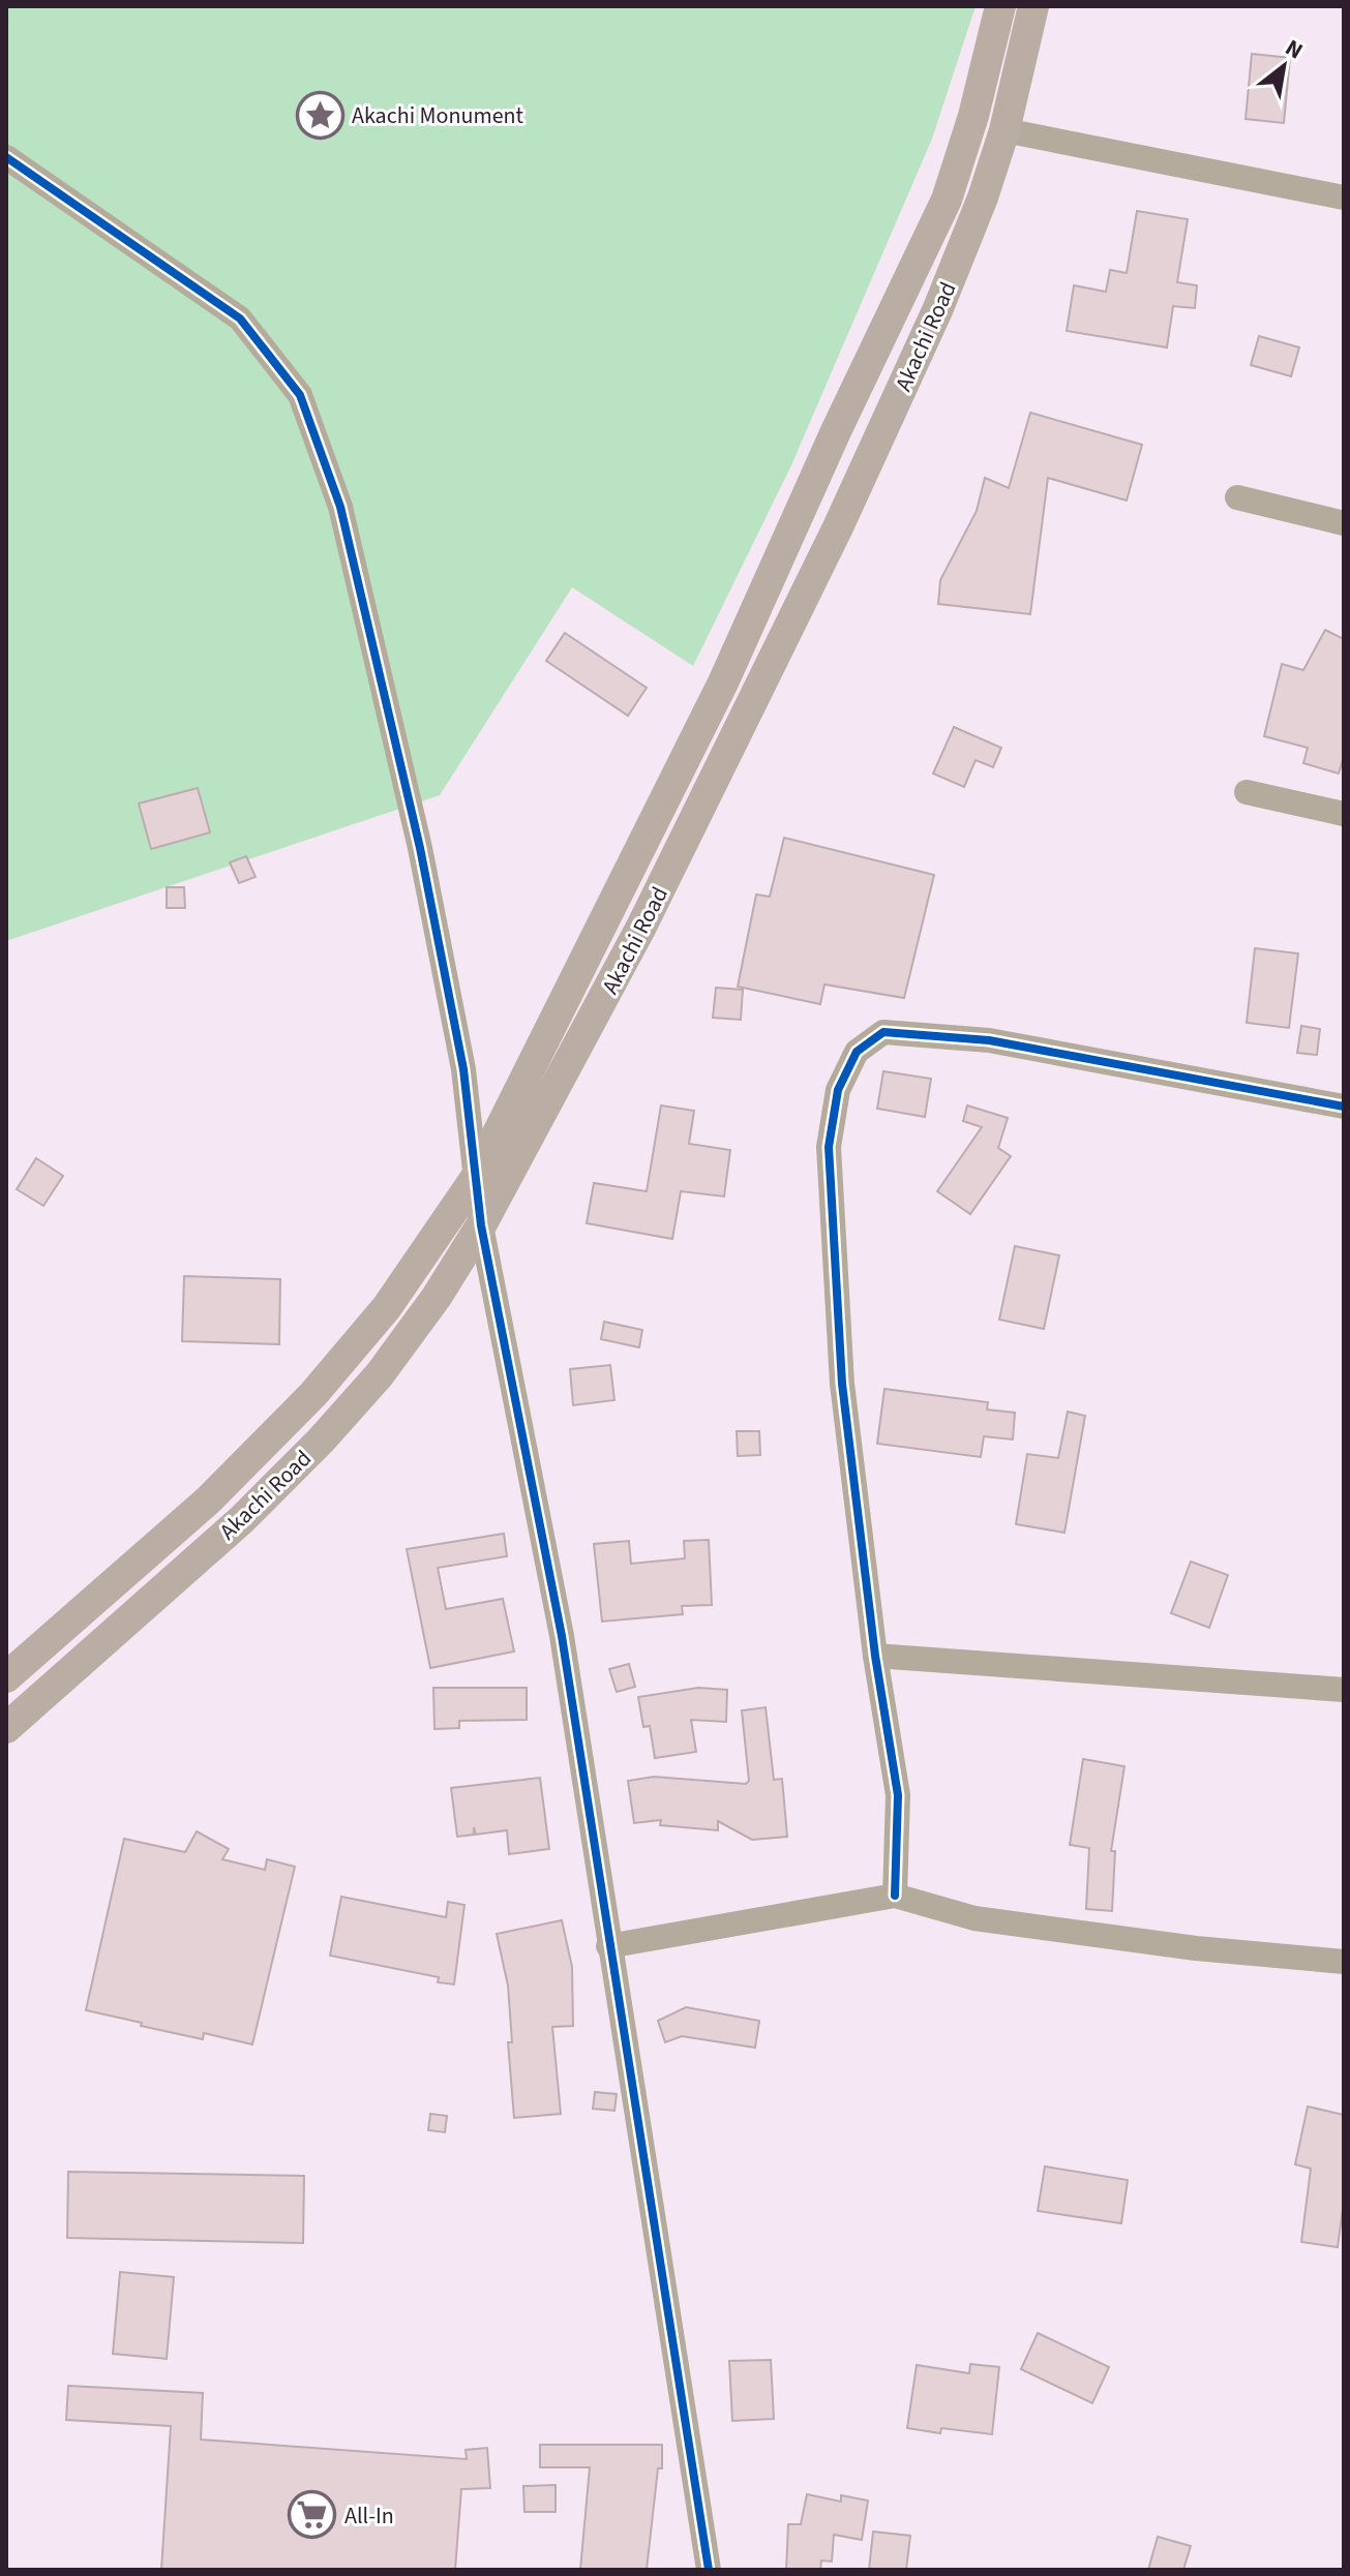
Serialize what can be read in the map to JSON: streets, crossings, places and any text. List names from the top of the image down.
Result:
{
  "streets": {
    "main road": ["Akachi Road"]
  },
  "places": {
    "place": ["Akachi Monument"],
    "supermarket": ["All-In"]
  },
  "north": "top right"
}
